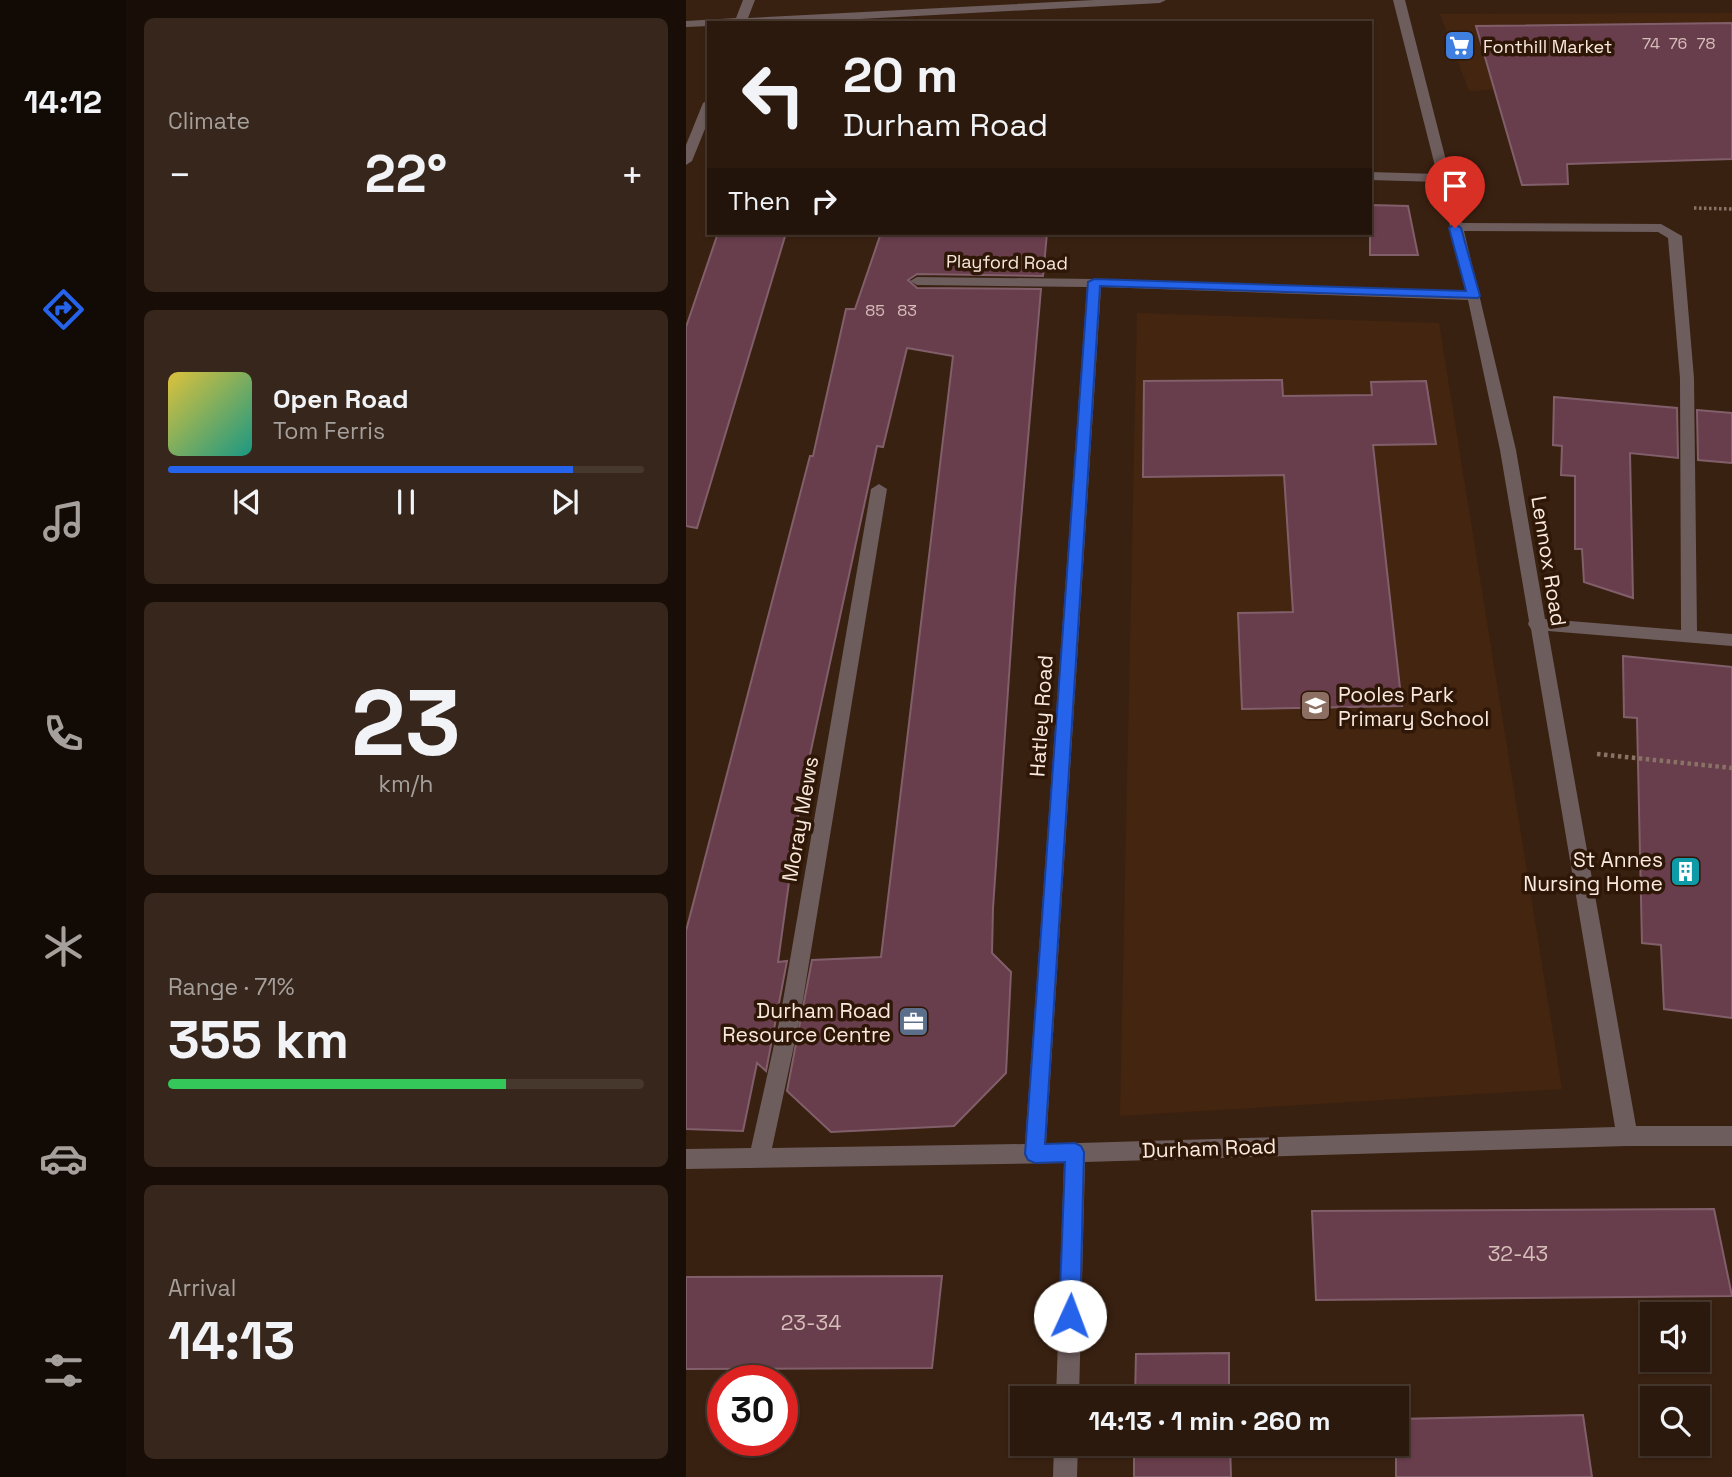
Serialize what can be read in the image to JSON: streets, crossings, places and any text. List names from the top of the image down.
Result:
{
  "streets": {
    "street": [
      "Playford Road",
      "Lennox Road",
      "Hatley Road",
      "Moray Mews",
      "Durham Road"
    ]
  },
  "crossings": [
    ["Playford Road", "Lennox Road"],
    ["Playford Road", "Hatley Road"],
    ["Lennox Road", "Durham Road"],
    ["Hatley Road", "Durham Road"],
    ["Moray Mews", "Durham Road"]
  ],
  "places": {
    "supermarket": ["Fonthill Market"],
    "school or university": ["Pooles Park Primary School"],
    "building": ["St Annes Nursing Home"],
    "office": ["Durham Road Resource Centre"]
  },
  "house_numbers": [
    "74",
    "76",
    "78",
    "85",
    "83",
    "32-43",
    "23-34"
  ],
  "page": {
    "tabs": "14:12",
    "tile": [
      "Climate",
      ["23", "km/h"],
      ["Range · 71%", "355 km"],
      ["Arrival", "14:13"]
    ],
    "turn": ["20 m", "Durham Road"],
    "heat": ["−", "22°", "+"],
    "then": "Then",
    "song": ["Open Road", "Tom Ferris"],
    "limit": "30",
    "trip": "14:13 · 1 min · 260 m"
  }
}
